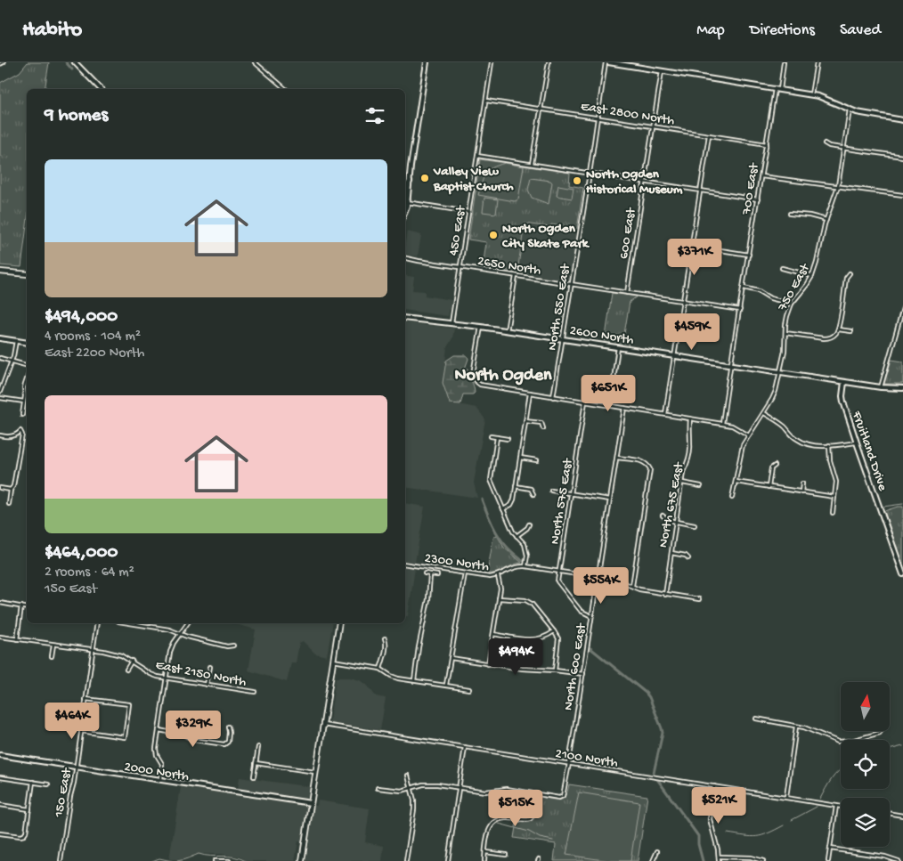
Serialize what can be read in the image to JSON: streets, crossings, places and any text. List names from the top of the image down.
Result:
{
  "streets": {
    "street": [
      "East 2800 North",
      "700 East",
      "450 East",
      "600 East",
      "2650 North",
      "750 East",
      "North 550 East",
      "2600 North",
      "Fruitland Drive",
      "North 575 East",
      "North 675 East",
      "2300 North",
      "North 600 East",
      "East 2150 North",
      "2100 North",
      "2000 North",
      "150 East"
    ]
  },
  "crossings": [
    ["East 2800 North", "700 East"],
    ["East 2800 North", "450 East"],
    ["East 2800 North", "600 East"],
    ["East 2800 North", "North 550 East"],
    ["700 East", "2650 North"],
    ["700 East", "2600 North"],
    ["450 East", "2650 North"],
    ["450 East", "2600 North"],
    ["600 East", "2650 North"],
    ["2650 North", "North 550 East"],
    ["750 East", "2600 North"],
    ["North 550 East", "2600 North"],
    ["2600 North", "Fruitland Drive"],
    ["North 575 East", "2300 North"],
    ["North 575 East", "North 600 East"],
    ["North 675 East", "2300 North"],
    ["2300 North", "North 600 East"],
    ["North 600 East", "2100 North"],
    ["East 2150 North", "150 East"],
    ["2000 North", "150 East"]
  ],
  "districts": ["North Ogden"],
  "places": ["Valley View Baptist Church", "North Ogden Historical Museum", "North Ogden City Skate Park"],
  "north": "top",
  "page": {
    "header": "Habito",
    "nav": ["Map", "Directions", "Saved"],
    "heading": "9 homes",
    "list": [
      {
        "name": "$494,000",
        "note": "4 rooms · 104 m² · East 2200 North"
      },
      {
        "name": "$464,000",
        "note": "2 rooms · 64 m² · 150 East"
      }
    ],
    "price": [
      "$371K",
      "$459K",
      "$651K",
      "$554K",
      "$494K",
      "$464K",
      "$329K",
      "$521K",
      "$515K"
    ]
  }
}
